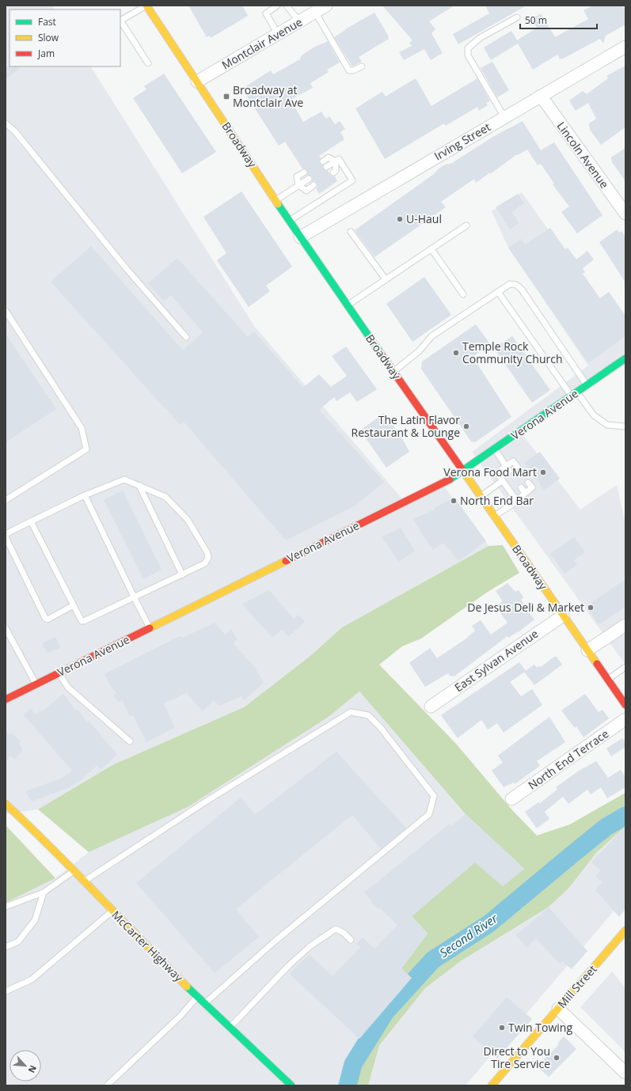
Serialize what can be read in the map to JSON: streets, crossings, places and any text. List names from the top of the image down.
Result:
{
  "streets": {
    "street": [
      "Montclair Avenue",
      "Irving Street",
      "Broadway",
      "Lincoln Avenue",
      "Verona Avenue",
      "East Sylvan Avenue",
      "North End Terrace",
      "McCarter Highway",
      "Mill Street"
    ]
  },
  "crossings": [
    ["Montclair Avenue", "Broadway"],
    ["Irving Street", "Broadway"],
    ["Irving Street", "Lincoln Avenue"],
    ["Broadway", "Verona Avenue"],
    ["Broadway", "East Sylvan Avenue"]
  ],
  "water": ["Second River"],
  "places": {
    "transit": ["Broadway at Montclair Ave"],
    "other": [
      "U-Haul",
      "Temple Rock Community Church",
      "The Latin Flavor Restaurant & Lounge",
      "Verona Food Mart",
      "North End Bar",
      "De Jesus Deli & Market",
      "Twin Towing",
      "Direct to You Tire Service"
    ]
  },
  "legend": ["Fast", "Slow", "Jam"],
  "scale_bar": "50 m",
  "north": "bottom right"
}
